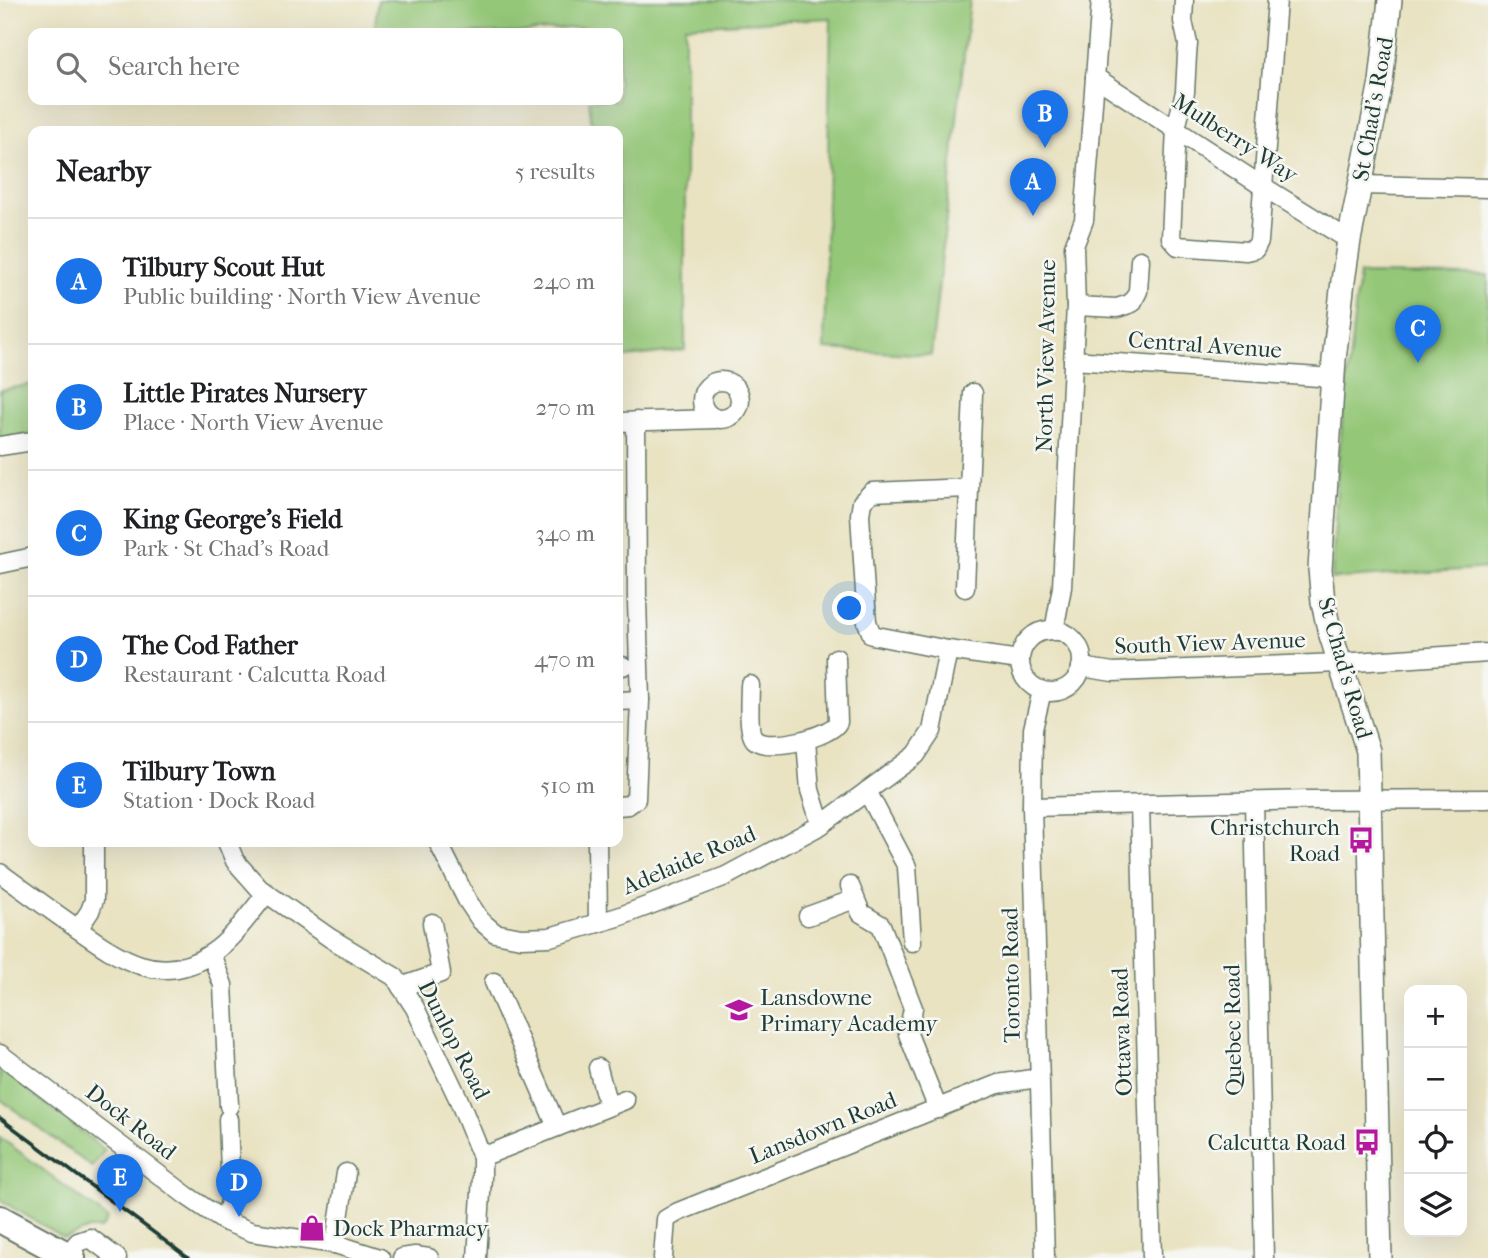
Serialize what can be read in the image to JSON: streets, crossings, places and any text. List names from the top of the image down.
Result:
{
  "streets": {
    "main road": ["St Chad's Road"],
    "street": [
      "Mulberry Way",
      "Central Avenue",
      "North View Avenue",
      "South View Avenue",
      "Adelaide Road",
      "Toronto Road",
      "Quebec Road",
      "Ottawa Road",
      "Dunlop Road",
      "Dock Road",
      "Lansdown Road"
    ]
  },
  "crossings": [
    ["St Chad's Road", "Mulberry Way"],
    ["St Chad's Road", "Central Avenue"],
    ["St Chad's Road", "South View Avenue"],
    ["Mulberry Way", "North View Avenue"],
    ["Central Avenue", "North View Avenue"],
    ["North View Avenue", "South View Avenue"],
    ["North View Avenue", "Toronto Road"],
    ["South View Avenue", "Toronto Road"],
    ["Toronto Road", "Lansdown Road"]
  ],
  "places": {
    "bus stop": ["Christchurch Road", "Calcutta Road"],
    "school or university": ["Lansdowne Primary Academy"],
    "shop": ["Dock Pharmacy"]
  },
  "page": {
    "search": "Search here",
    "pins": [
      "B",
      "A",
      "C",
      "E",
      "D"
    ],
    "heading": ["Nearby", "5 results"],
    "list": [
      {
        "mark": "A",
        "name": "Tilbury Scout Hut",
        "note": "Public building · North View Avenue",
        "value": "240 m"
      },
      {
        "mark": "B",
        "name": "Little Pirates Nursery",
        "note": "Place · North View Avenue",
        "value": "270 m"
      },
      {
        "mark": "C",
        "name": "King George's Field",
        "note": "Park · St Chad's Road",
        "value": "340 m"
      },
      {
        "mark": "D",
        "name": "The Cod Father",
        "note": "Restaurant · Calcutta Road",
        "value": "470 m"
      },
      {
        "mark": "E",
        "name": "Tilbury Town",
        "note": "Station · Dock Road",
        "value": "510 m"
      }
    ],
    "map_buttons": ["+", "−"]
  }
}
